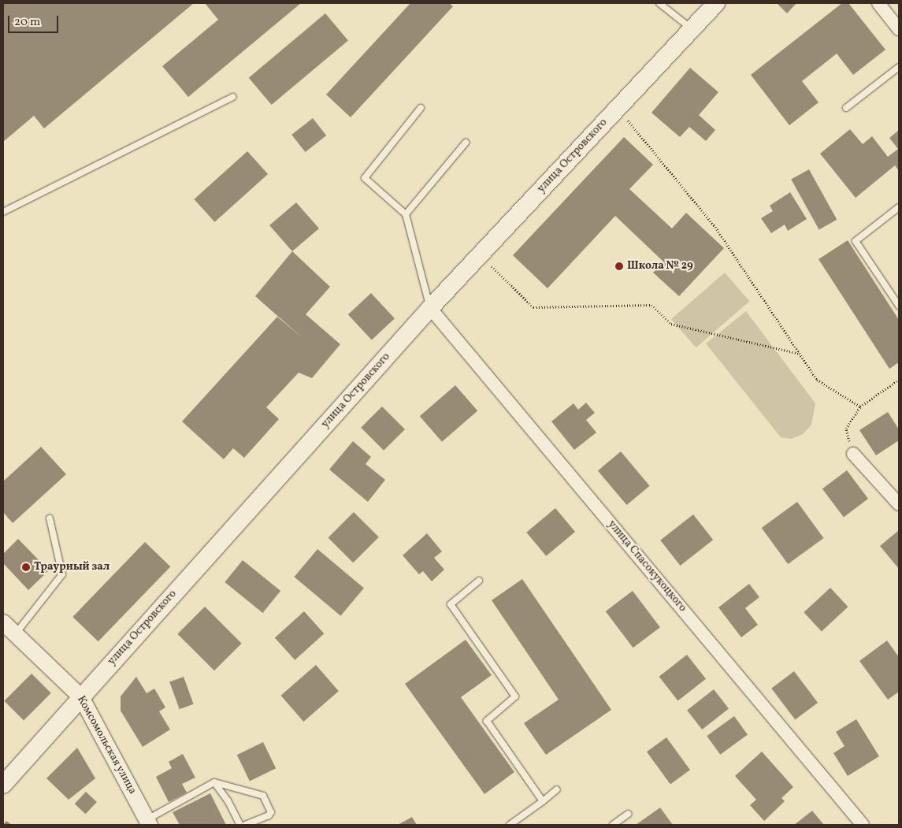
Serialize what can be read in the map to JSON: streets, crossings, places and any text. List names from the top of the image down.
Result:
{
  "streets": {
    "main road": ["улица Островского"],
    "street": ["улица Спасокукоцкого", "Комсомольская улица"]
  },
  "crossings": [
    ["улица Островского", "улица Спасокукоцкого"],
    ["улица Островского", "Комсомольская улица"]
  ],
  "places": ["Школа № 29", "Траурный зал"],
  "scale_bar": "20 m"
}
